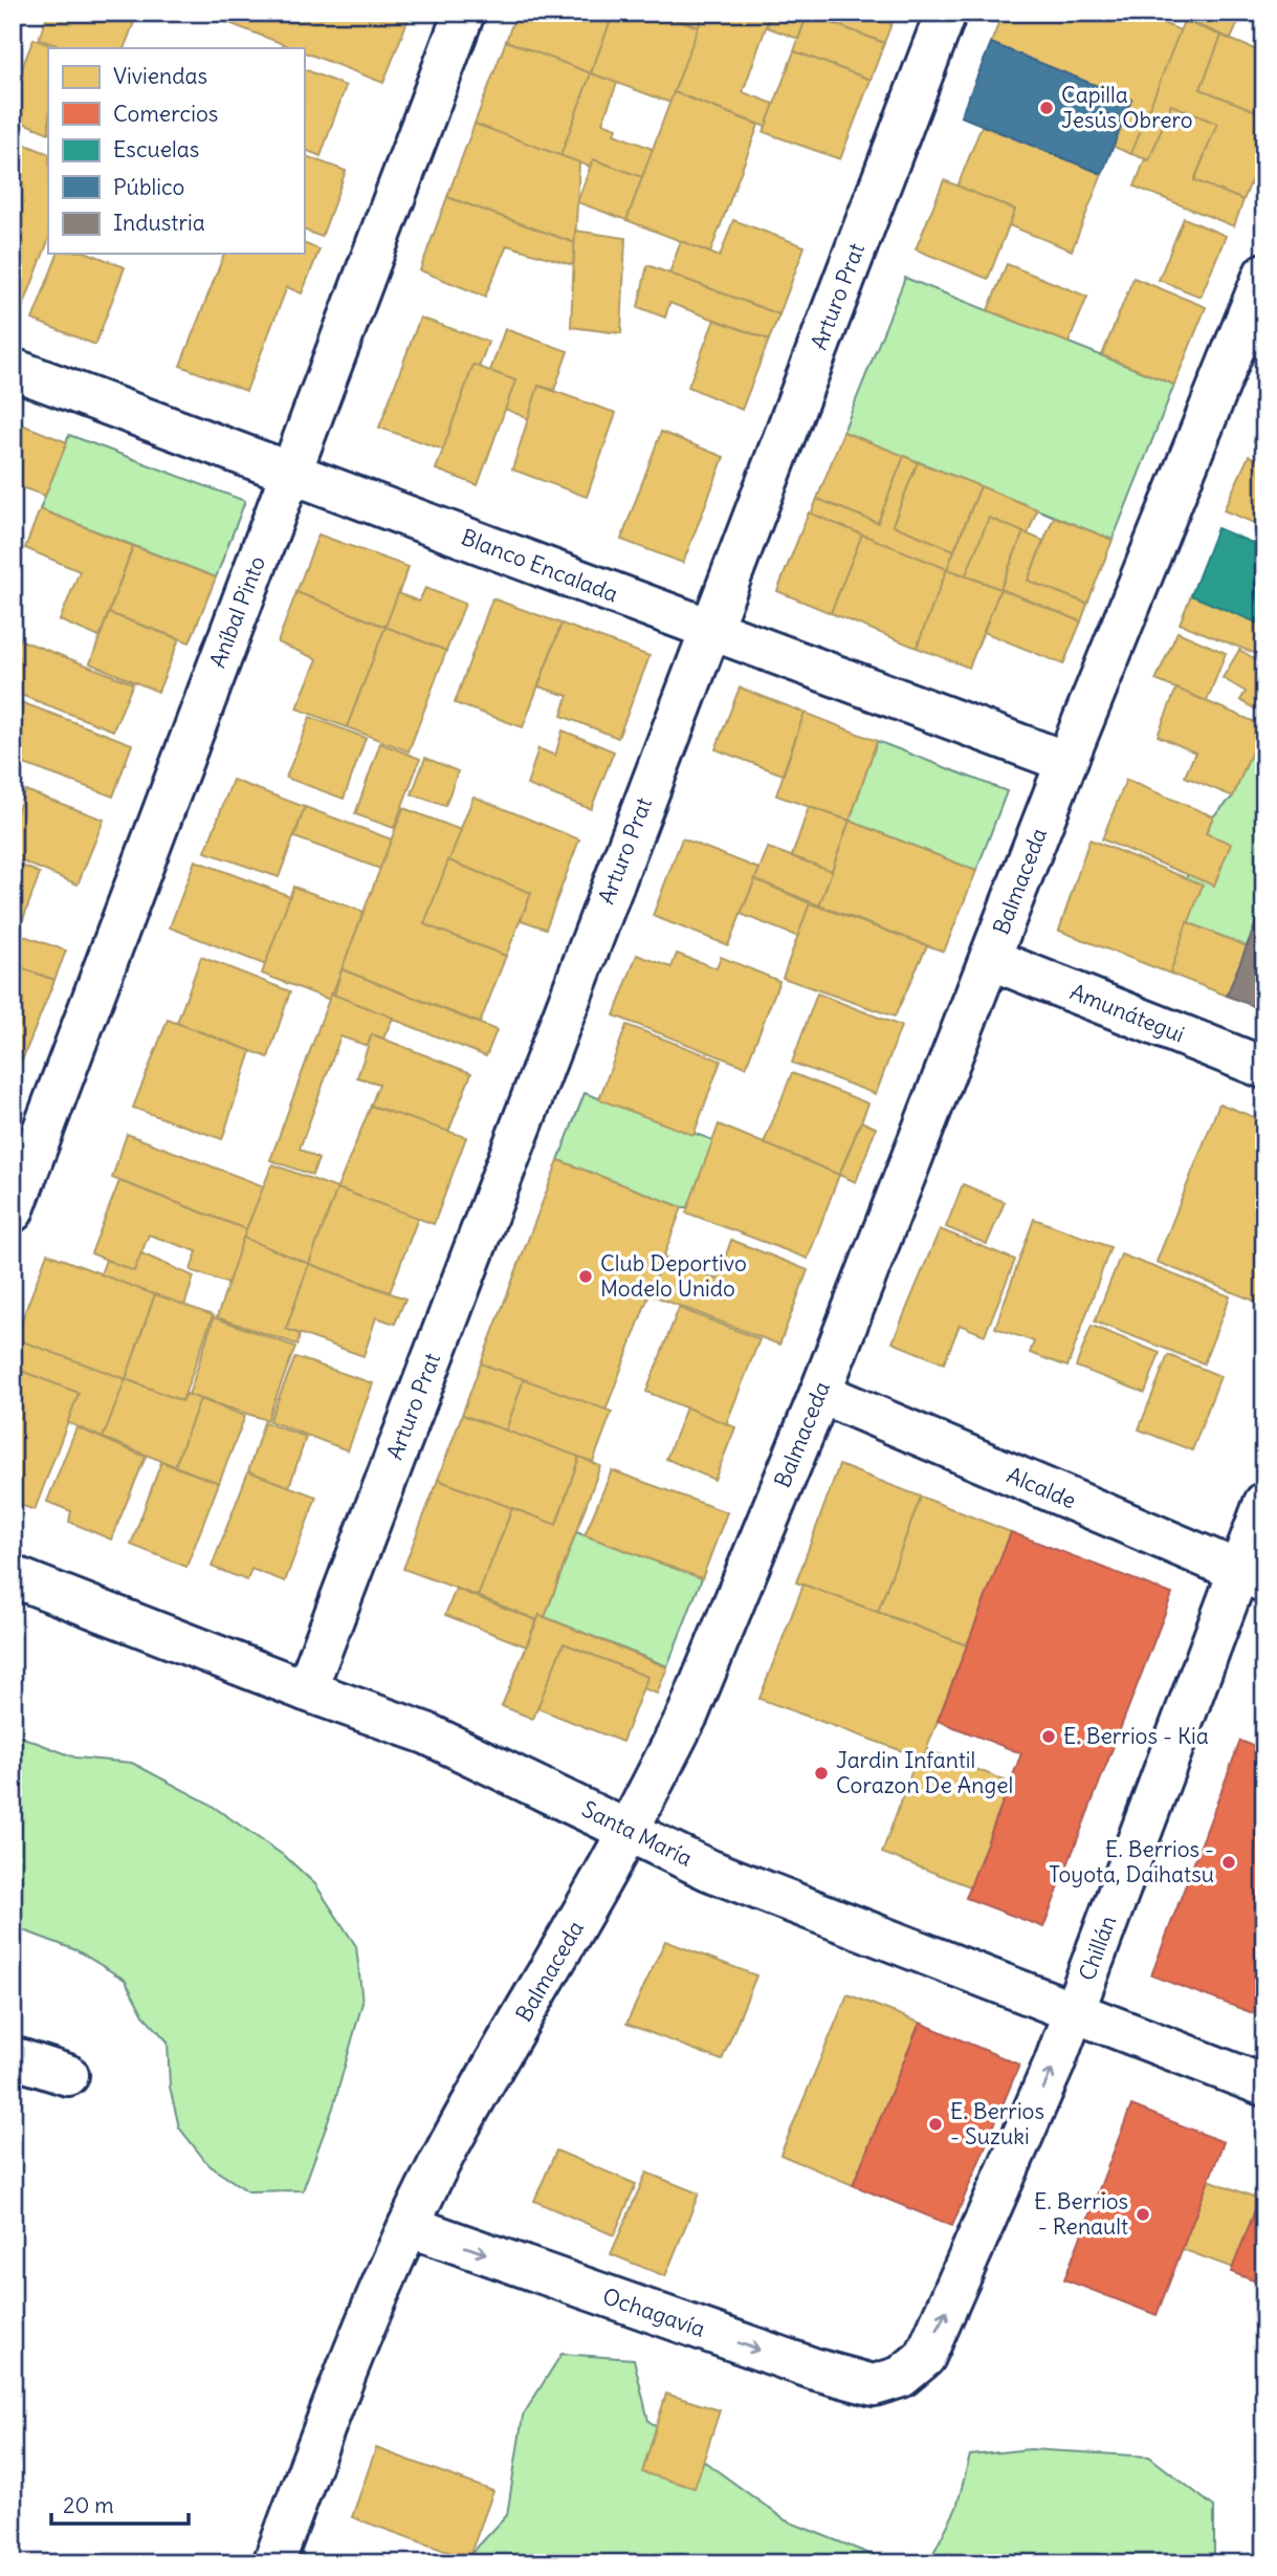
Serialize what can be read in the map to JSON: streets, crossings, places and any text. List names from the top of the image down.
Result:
{
  "streets": {
    "street": [
      "Arturo Prat",
      "Blanco Encalada",
      "Aníbal Pinto",
      "Balmaceda",
      "Amunátegui",
      "Alcalde",
      "Santa María",
      "Chillán",
      "Ochagavía"
    ]
  },
  "crossings": [
    ["Arturo Prat", "Blanco Encalada"],
    ["Arturo Prat", "Santa María"],
    ["Blanco Encalada", "Aníbal Pinto"],
    ["Blanco Encalada", "Balmaceda"],
    ["Balmaceda", "Amunátegui"],
    ["Balmaceda", "Alcalde"],
    ["Balmaceda", "Santa María"],
    ["Balmaceda", "Ochagavía"],
    ["Alcalde", "Chillán"],
    ["Santa María", "Chillán"],
    ["Chillán", "Ochagavía"]
  ],
  "one_way": ["Chillán", "Ochagavía"],
  "places": [
    "Capilla Jesús Obrero",
    "Club Deportivo Modelo Unido",
    "E. Berrios - Kia",
    "Jardin Infantil Corazon De Angel",
    "E. Berrios - Toyota, Daihatsu",
    "E. Berrios - Suzuki",
    "E. Berrios - Renault"
  ],
  "legend": [
    "Viviendas",
    "Comercios",
    "Escuelas",
    "Público",
    "Industria"
  ],
  "scale_bar": "20 m"
}
